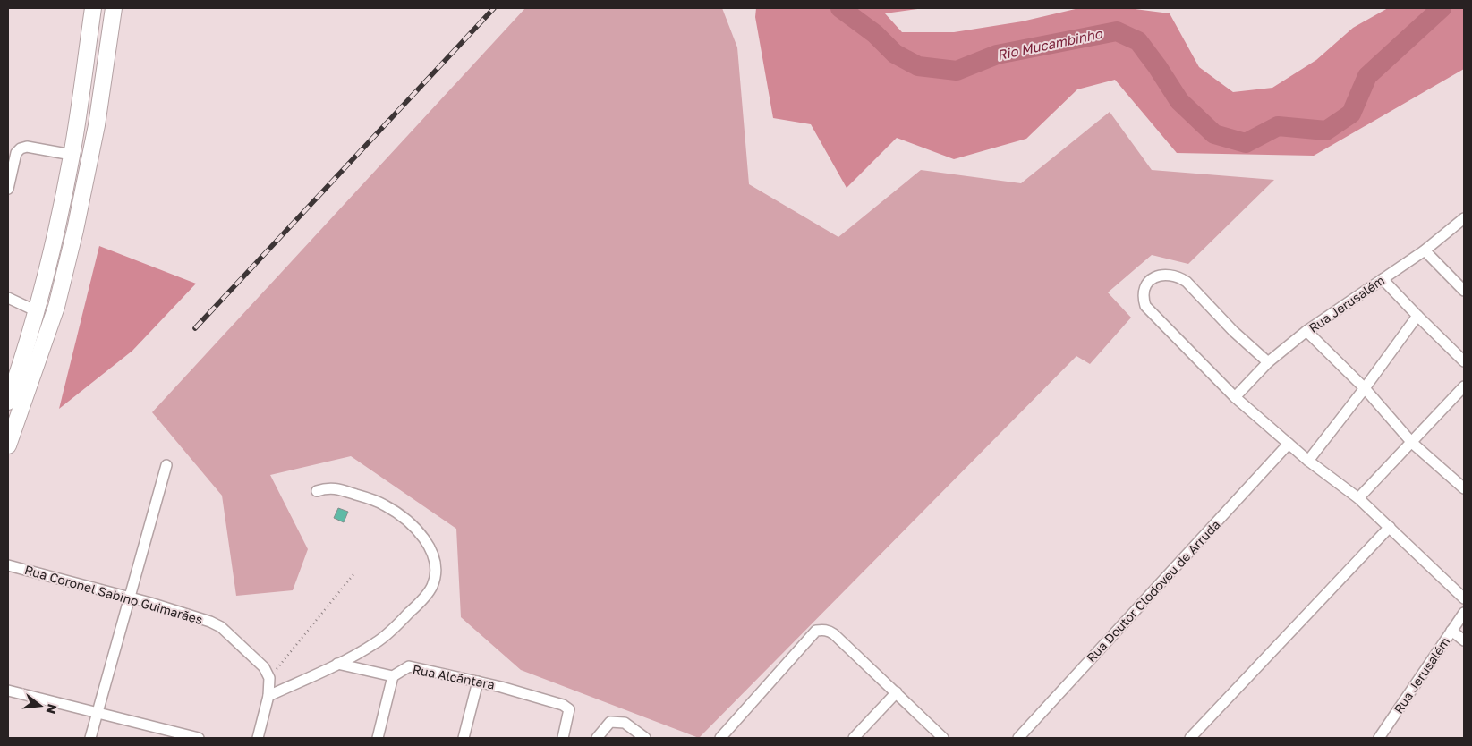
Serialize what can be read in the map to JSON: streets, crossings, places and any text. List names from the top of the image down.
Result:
{
  "streets": {
    "street": [
      "Rua Jerusalém",
      "Rua Doutor Clodoveu de Arruda",
      "Rua Coronel Sabino Guimarães",
      "Rua Alcãntara"
    ]
  },
  "water": ["Rio Mucambinho"],
  "north": "right"
}
